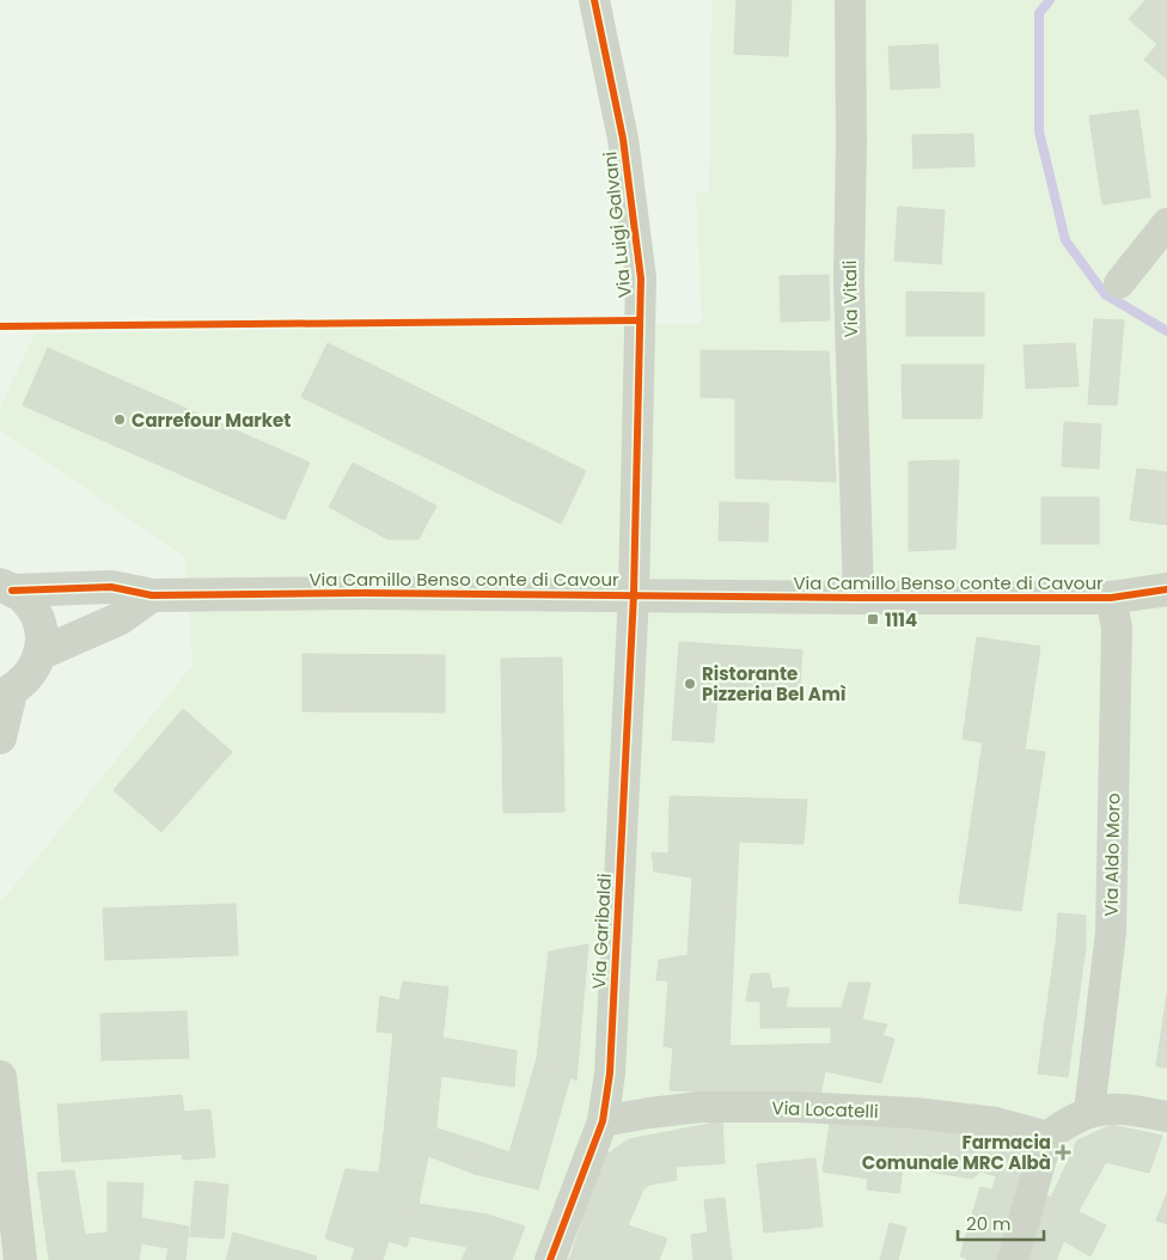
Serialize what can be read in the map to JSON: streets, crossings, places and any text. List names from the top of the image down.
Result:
{
  "streets": {
    "street": [
      "Via Luigi Galvani",
      "Via Vitali",
      "Via Camillo Benso conte di Cavour",
      "Via Aldo Moro",
      "Via Garibaldi",
      "Via Locatelli"
    ]
  },
  "crossings": [
    ["Via Luigi Galvani", "Via Camillo Benso conte di Cavour"],
    ["Via Luigi Galvani", "Via Garibaldi"],
    ["Via Vitali", "Via Camillo Benso conte di Cavour"],
    ["Via Camillo Benso conte di Cavour", "Via Aldo Moro"],
    ["Via Camillo Benso conte di Cavour", "Via Garibaldi"],
    ["Via Garibaldi", "Via Locatelli"]
  ],
  "places": {
    "other": ["Carrefour Market", "Ristorante Pizzeria Bel Amì"],
    "transit": ["1114"],
    "health": ["Farmacia Comunale MRC Albà"]
  },
  "scale_bar": "20 m"
}
